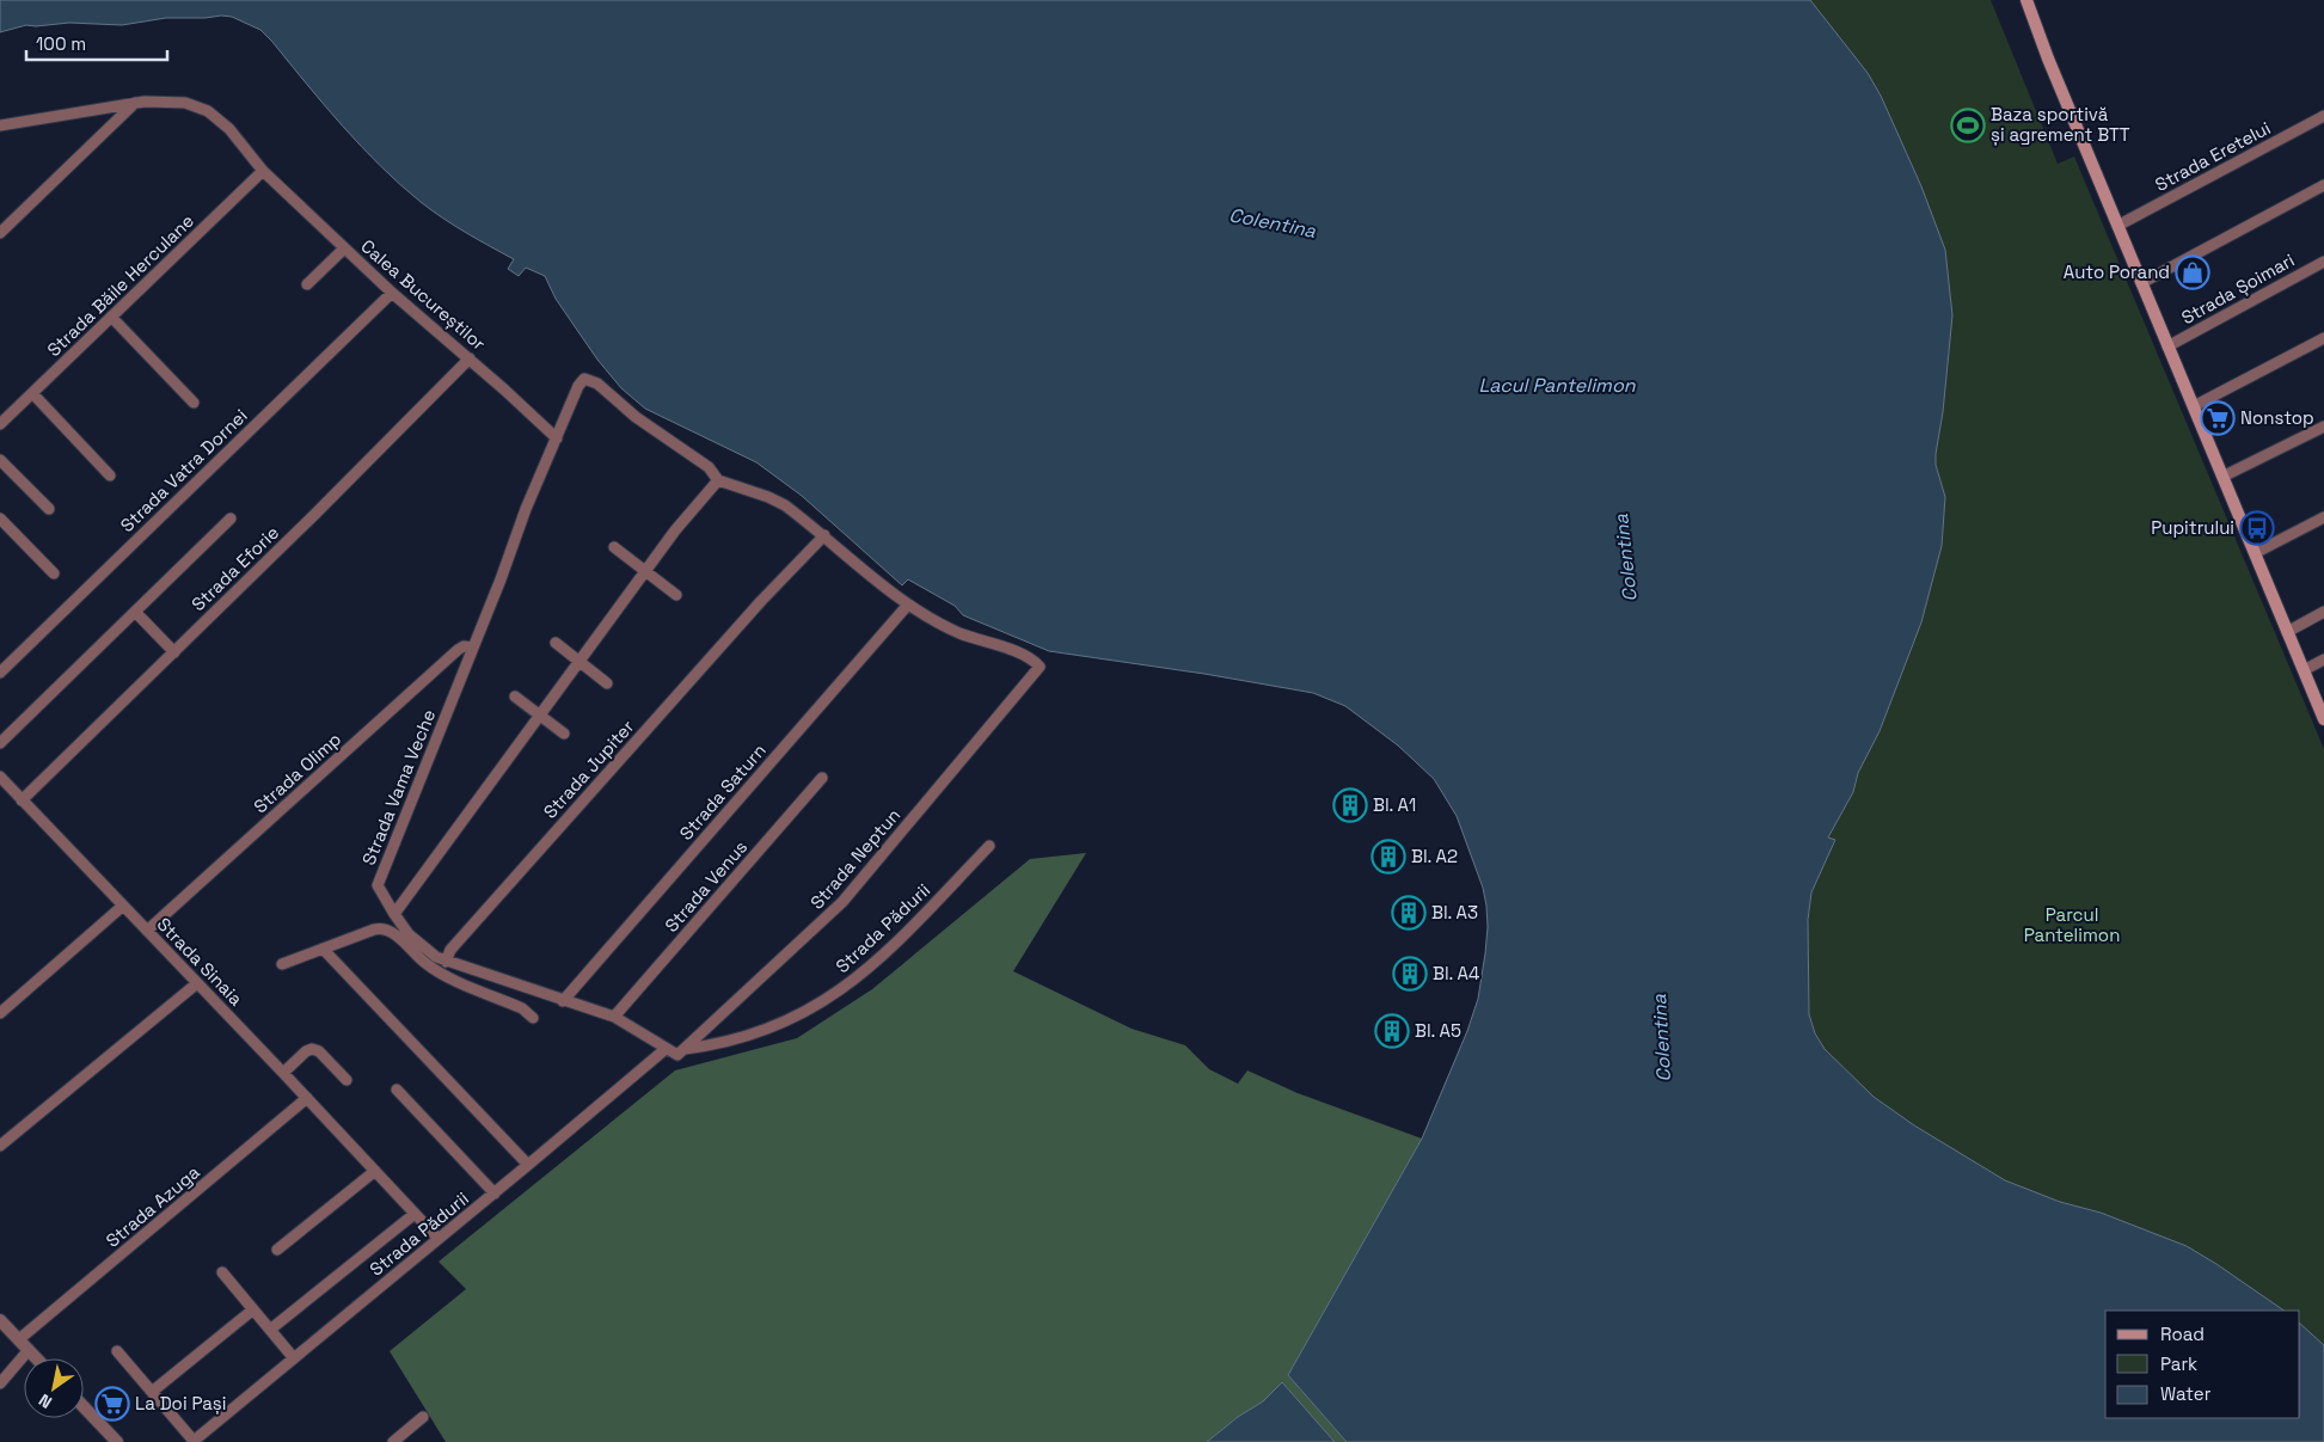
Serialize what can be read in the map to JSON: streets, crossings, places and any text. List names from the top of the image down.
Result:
{
  "streets": {
    "street": [
      "Strada Eretelui",
      "Strada Băile Herculane",
      "Strada Șoimari",
      "Calea Bucureștilor",
      "Strada Vatra Dornei",
      "Strada Eforie",
      "Strada Jupiter",
      "Strada Olimp",
      "Strada Vama Veche",
      "Strada Saturn",
      "Strada Neptun",
      "Strada Venus",
      "Strada Pădurii",
      "Strada Sinaia",
      "Strada Azuga"
    ]
  },
  "crossings": [
    ["Strada Băile Herculane", "Calea Bucureștilor"],
    ["Calea Bucureștilor", "Strada Vatra Dornei"],
    ["Calea Bucureștilor", "Strada Eforie"],
    ["Calea Bucureștilor", "Strada Vama Veche"],
    ["Strada Eforie", "Strada Sinaia"],
    ["Strada Jupiter", "Strada Vama Veche"],
    ["Strada Olimp", "Strada Vama Veche"],
    ["Strada Olimp", "Strada Sinaia"],
    ["Strada Vama Veche", "Strada Saturn"],
    ["Strada Vama Veche", "Strada Neptun"],
    ["Strada Vama Veche", "Strada Venus"],
    ["Strada Vama Veche", "Strada Pădurii"],
    ["Strada Saturn", "Strada Neptun"],
    ["Strada Neptun", "Strada Pădurii"],
    ["Strada Pădurii", "Strada Sinaia"],
    ["Strada Sinaia", "Strada Azuga"]
  ],
  "water": ["Colentina", "Lacul Pantelimon"],
  "parks": ["Parcul Pantelimon"],
  "places": {
    "sports": ["Baza sportivă și agrement BTT"],
    "shop": ["Auto Porand"],
    "supermarket": ["Nonstop", "La Doi Pași"],
    "bus stop": ["Pupitrului"],
    "building": [
      "Bl. A1",
      "Bl. A2",
      "Bl. A3",
      "Bl. A4",
      "Bl. A5"
    ]
  },
  "legend": ["Road", "Park", "Water"],
  "scale_bar": "100 m",
  "north": "bottom left"
}
